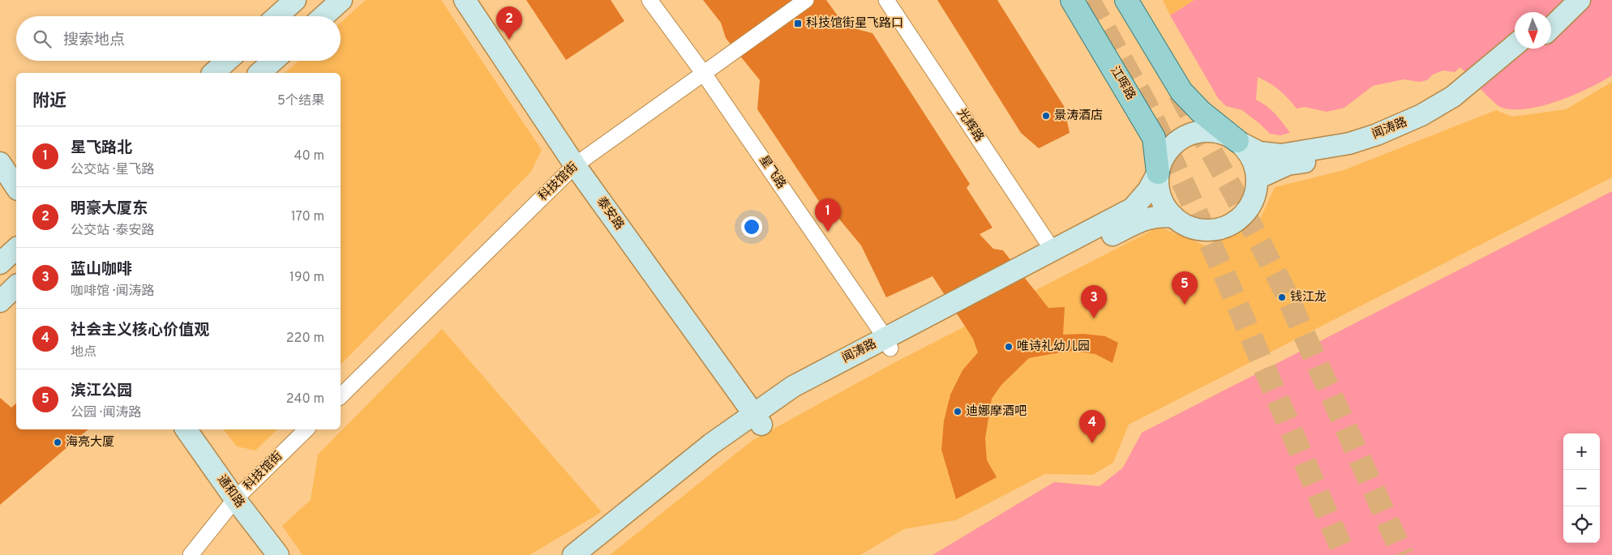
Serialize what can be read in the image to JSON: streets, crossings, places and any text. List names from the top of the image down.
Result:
{
  "streets": {
    "main road": [
      "江晖路",
      "闻涛路",
      "泰安路",
      "通和路"
    ],
    "street": ["光辉路", "星飞路", "科技馆街"]
  },
  "crossings": [
    ["江晖路", "闻涛路"],
    ["光辉路", "闻涛路"],
    ["闻涛路", "星飞路"],
    ["闻涛路", "泰安路"],
    ["星飞路", "科技馆街"],
    ["科技馆街", "泰安路"],
    ["科技馆街", "通和路"]
  ],
  "places": {
    "transit": ["科技馆街星飞路口"],
    "other": [
      "景涛酒店",
      "钱江龙",
      "唯诗礼幼儿园",
      "迪娜摩酒吧",
      "海亮大厦"
    ]
  },
  "north": "bottom",
  "page": {
    "pins": [
      "2",
      "1",
      "5",
      "3",
      "4"
    ],
    "search": "搜索地点",
    "heading": ["附近", "5个结果"],
    "list": [
      {
        "mark": "1",
        "name": "星飞路北",
        "note": "公交站 · 星飞路",
        "value": "40 m"
      },
      {
        "mark": "2",
        "name": "明豪大厦东",
        "note": "公交站 · 泰安路",
        "value": "170 m"
      },
      {
        "mark": "3",
        "name": "蓝山咖啡",
        "note": "咖啡馆 · 闻涛路",
        "value": "190 m"
      },
      {
        "mark": "4",
        "name": "社会主义核心价值观",
        "note": "地点",
        "value": "220 m"
      },
      {
        "mark": "5",
        "name": "滨江公园",
        "note": "公园 · 闻涛路",
        "value": "240 m"
      }
    ],
    "map_buttons": ["+", "−"]
  }
}
